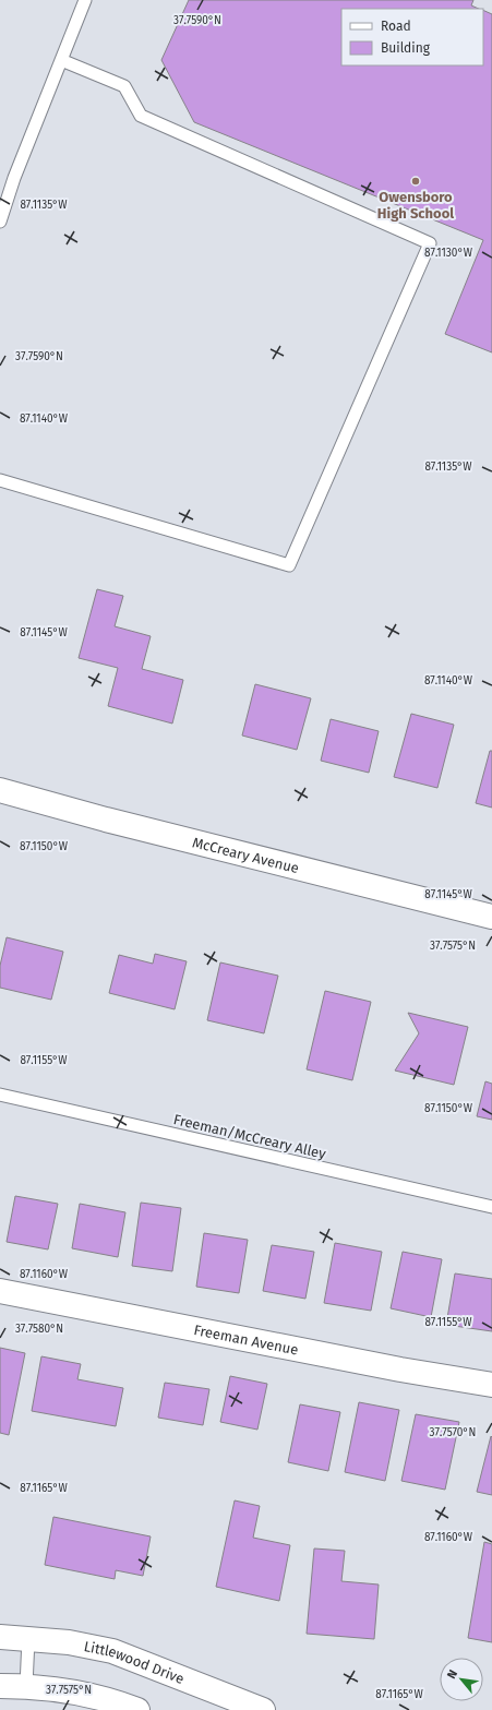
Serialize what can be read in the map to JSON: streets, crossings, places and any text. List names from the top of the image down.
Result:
{
  "streets": {
    "street": ["McCreary Avenue", "Freeman Avenue", "Littlewood Drive"],
    "lane": ["Freeman/McCreary Alley"]
  },
  "places": ["Owensboro High School"],
  "legend": ["Road", "Building"],
  "north": "top left",
  "coordinates": [
    "37.7590°N",
    "87.1135°W",
    "87.1130°W",
    "87.1140°W",
    "87.1145°W",
    "87.1150°W",
    "37.7575°N",
    "87.1155°W",
    "87.1160°W",
    "37.7580°N",
    "37.7570°N",
    "87.1165°W"
  ]
}
